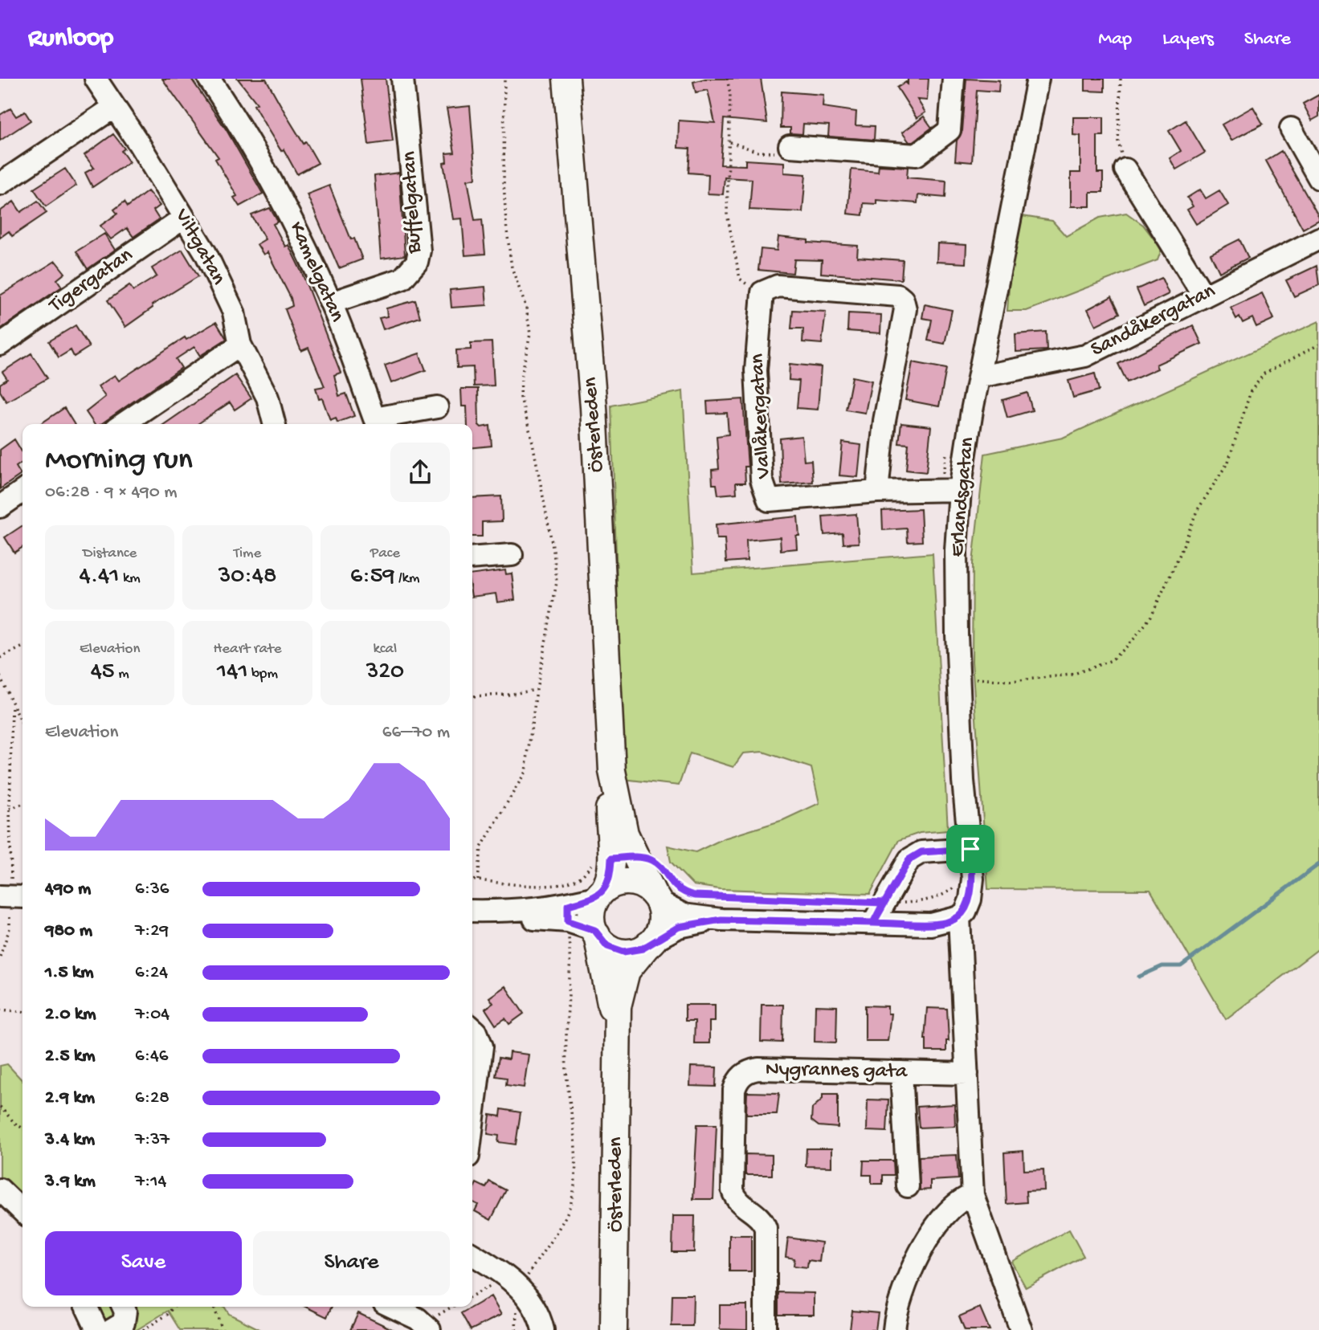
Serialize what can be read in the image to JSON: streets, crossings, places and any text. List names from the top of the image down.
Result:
{
  "streets": {
    "main road": ["Österleden"],
    "street": [
      "Buffelgatan",
      "Viltgatan",
      "Kamelgatan",
      "Tigergatan",
      "Sandåkergatan",
      "Vallåkergatan",
      "Erlandsgatan",
      "Nygrannes gata"
    ]
  },
  "crossings": [
    ["Buffelgatan", "Kamelgatan"],
    ["Viltgatan", "Tigergatan"],
    ["Sandåkergatan", "Erlandsgatan"],
    ["Vallåkergatan", "Erlandsgatan"]
  ],
  "page": {
    "header": "Runloop",
    "nav": ["Map", "Layers", "Share"],
    "heading": ["Morning run", "06:28 · 9 × 490 m"],
    "stats": [
      ["Distance", "4.41 km"],
      ["Time", "30:48"],
      ["Pace", "6:59 /km"],
      ["Elevation", "45 m"],
      ["Heart rate", "141 bpm"],
      ["kcal", "320"]
    ],
    "chart": ["Elevation", "66–70 m"],
    "list": [
      {
        "name": "490 m",
        "note": "6:36"
      },
      {
        "name": "980 m",
        "note": "7:29"
      },
      {
        "name": "1.5 km",
        "note": "6:24"
      },
      {
        "name": "2.0 km",
        "note": "7:04"
      },
      {
        "name": "2.5 km",
        "note": "6:46"
      },
      {
        "name": "2.9 km",
        "note": "6:28"
      },
      {
        "name": "3.4 km",
        "note": "7:37"
      },
      {
        "name": "3.9 km",
        "note": "7:14"
      }
    ],
    "buttons": ["Save", "Share"]
  }
}
